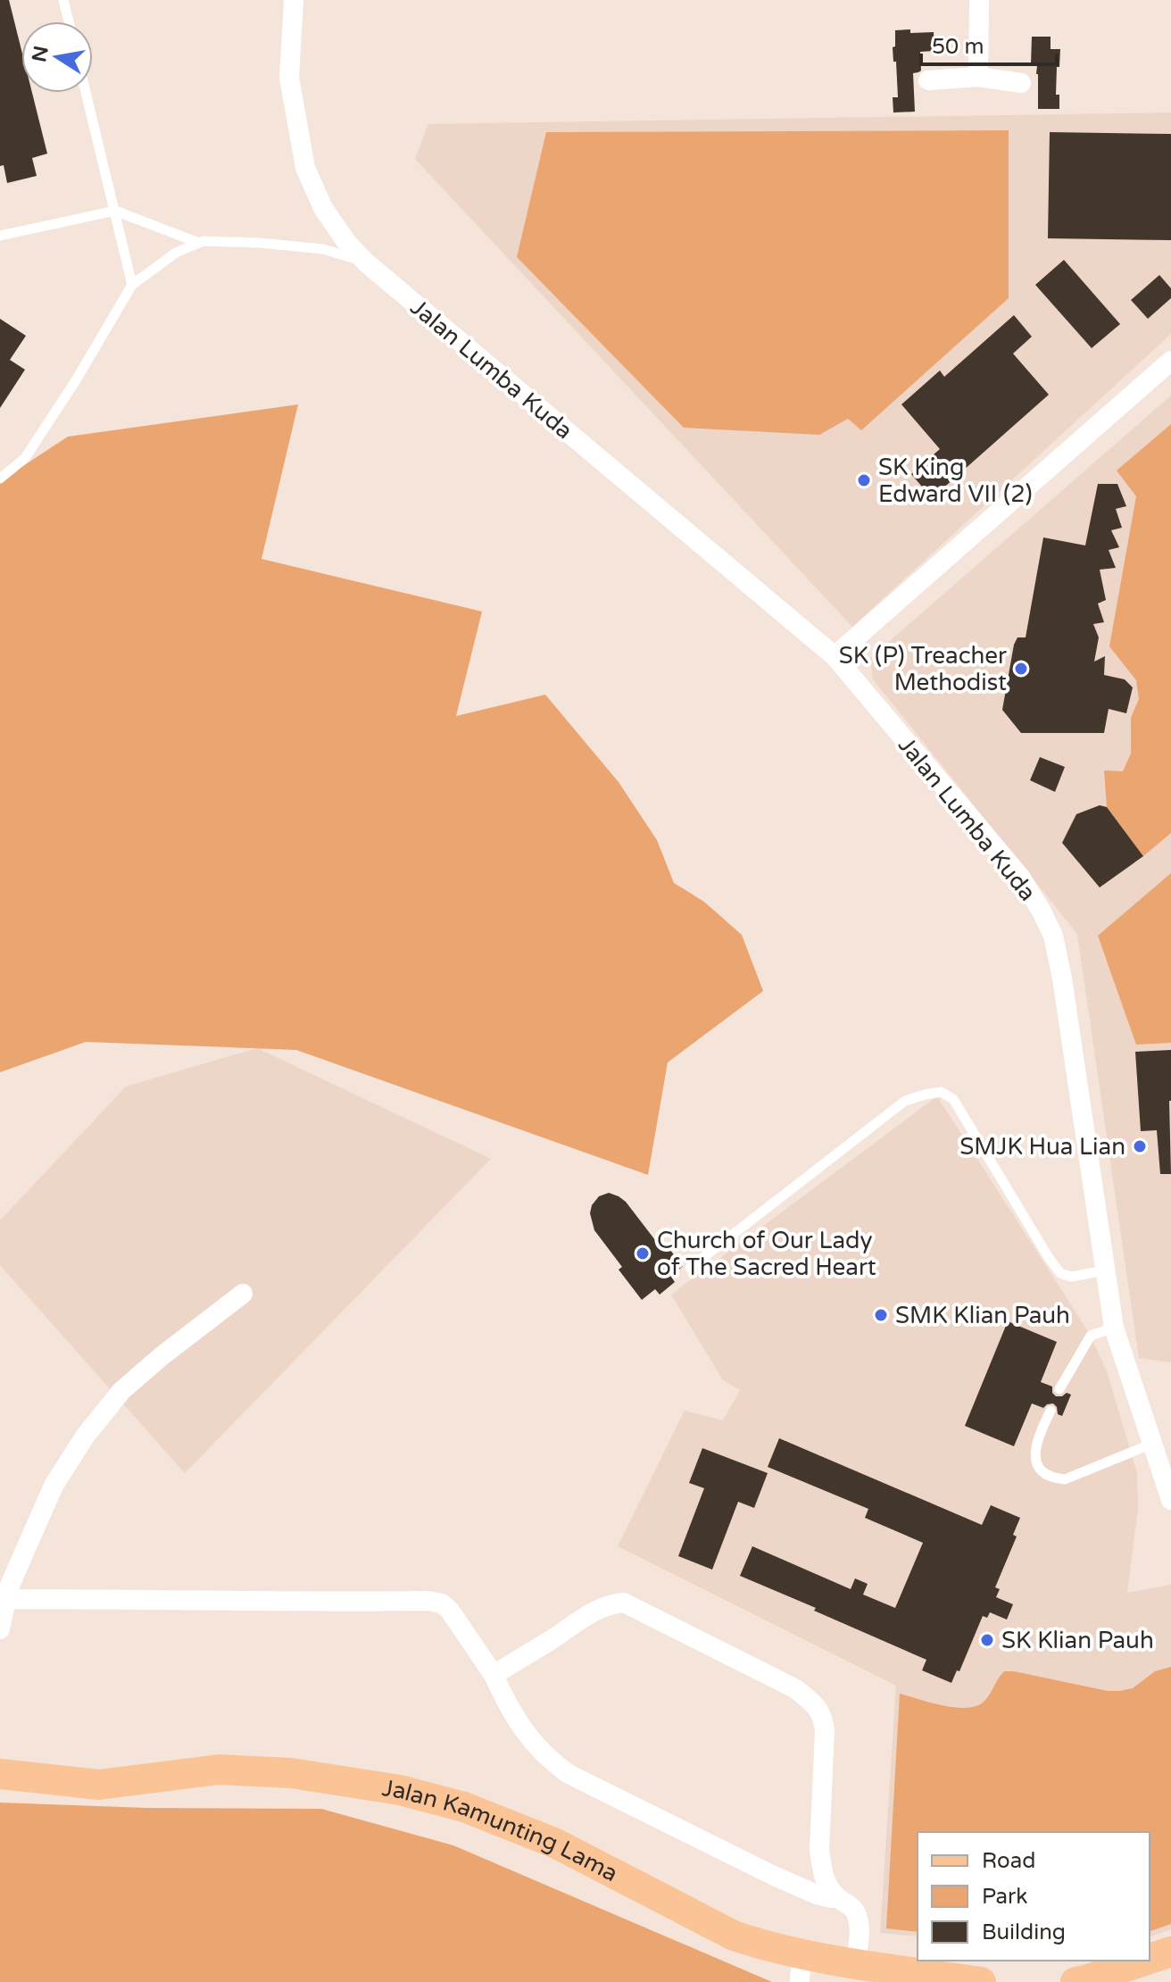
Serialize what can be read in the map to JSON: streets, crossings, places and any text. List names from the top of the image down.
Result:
{
  "streets": {
    "main road": ["Jalan Kamunting Lama"],
    "street": ["Jalan Lumba Kuda"]
  },
  "places": [
    "SK King Edward VII (2)",
    "SK (P) Treacher Methodist",
    "SMJK Hua Lian",
    "Church of Our Lady of The Sacred Heart",
    "SMK Klian Pauh",
    "SK Klian Pauh"
  ],
  "legend": ["Road", "Park", "Building"],
  "scale_bar": "50 m",
  "north": "left"
}
